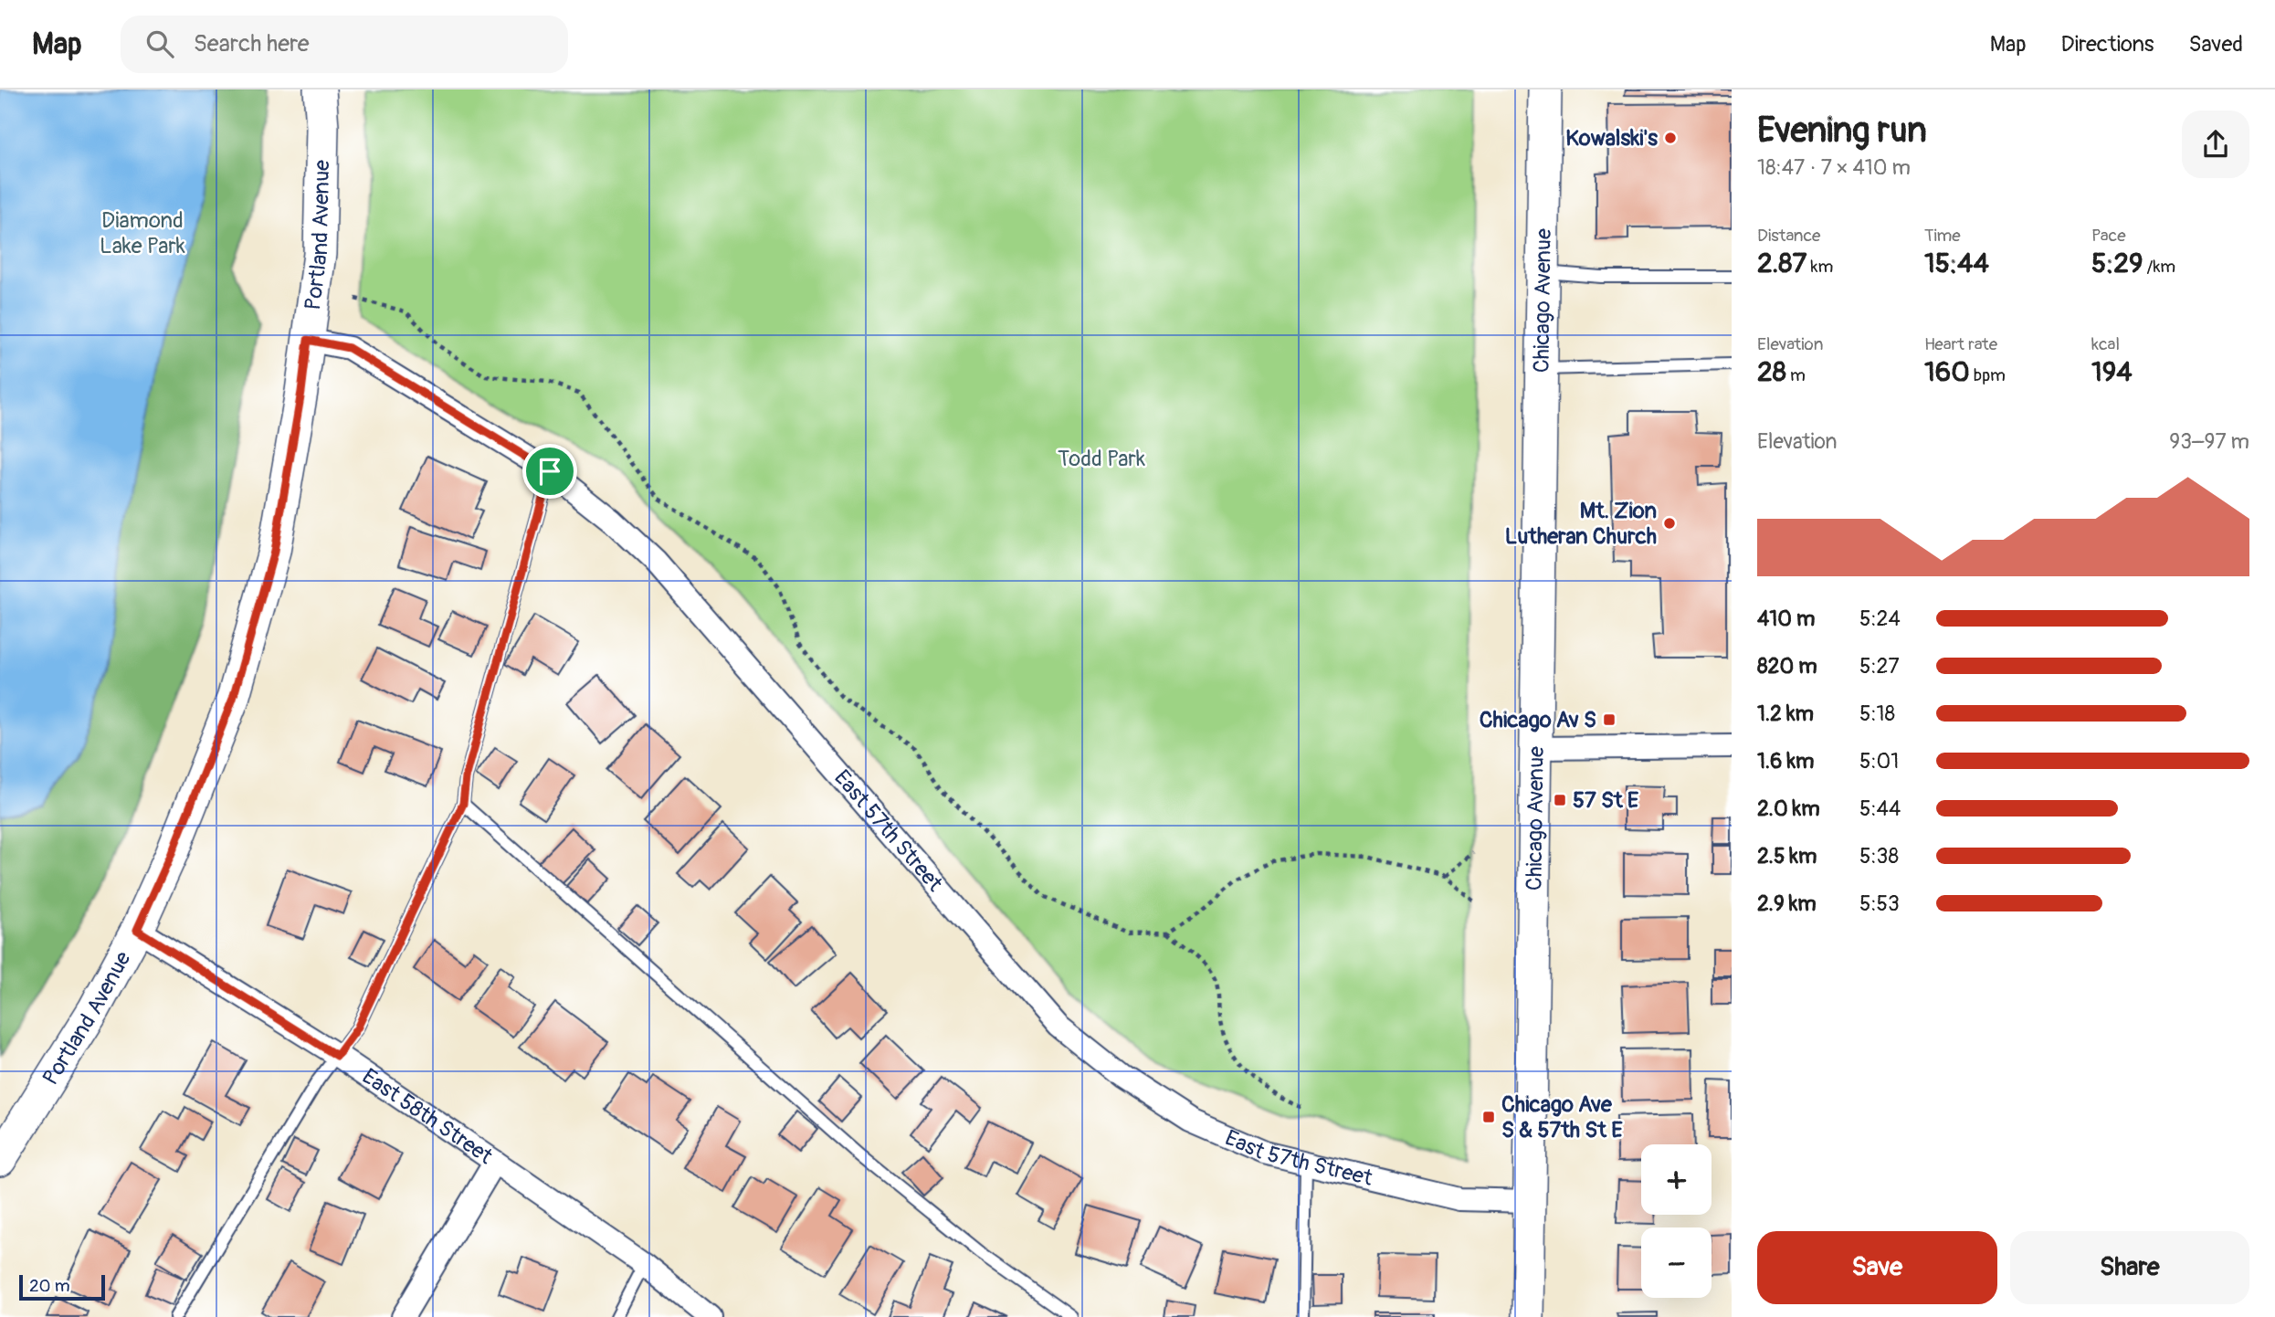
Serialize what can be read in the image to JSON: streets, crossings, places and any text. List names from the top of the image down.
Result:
{
  "streets": {
    "street": [
      "Portland Avenue",
      "Chicago Avenue",
      "East 57th Street",
      "East 58th Street"
    ]
  },
  "crossings": [
    ["Portland Avenue", "East 57th Street"],
    ["Portland Avenue", "East 58th Street"],
    ["Chicago Avenue", "East 57th Street"]
  ],
  "parks": ["Diamond Lake Park", "Todd Park"],
  "places": {
    "other": ["Kowalski's", "Mt. Zion Lutheran Church"],
    "transit": ["Chicago Av S", "57 St E", "Chicago Ave S & 57th St E"]
  },
  "scale_bar": "20 m",
  "page": {
    "header": "Map",
    "search": "Search here",
    "nav": ["Map", "Directions", "Saved"],
    "heading": ["Evening run", "18:47 · 7 × 410 m"],
    "stats": [
      ["Distance", "2.87 km"],
      ["Time", "15:44"],
      ["Pace", "5:29 /km"],
      ["Elevation", "28 m"],
      ["Heart rate", "160 bpm"],
      ["kcal", "194"]
    ],
    "chart": ["Elevation", "93–97 m"],
    "list": [
      {
        "name": "410 m",
        "note": "5:24"
      },
      {
        "name": "820 m",
        "note": "5:27"
      },
      {
        "name": "1.2 km",
        "note": "5:18"
      },
      {
        "name": "1.6 km",
        "note": "5:01"
      },
      {
        "name": "2.0 km",
        "note": "5:44"
      },
      {
        "name": "2.5 km",
        "note": "5:38"
      },
      {
        "name": "2.9 km",
        "note": "5:53"
      }
    ],
    "map_buttons": ["+", "−"],
    "buttons": ["Save", "Share"],
    "scale": "20 m"
  }
}
